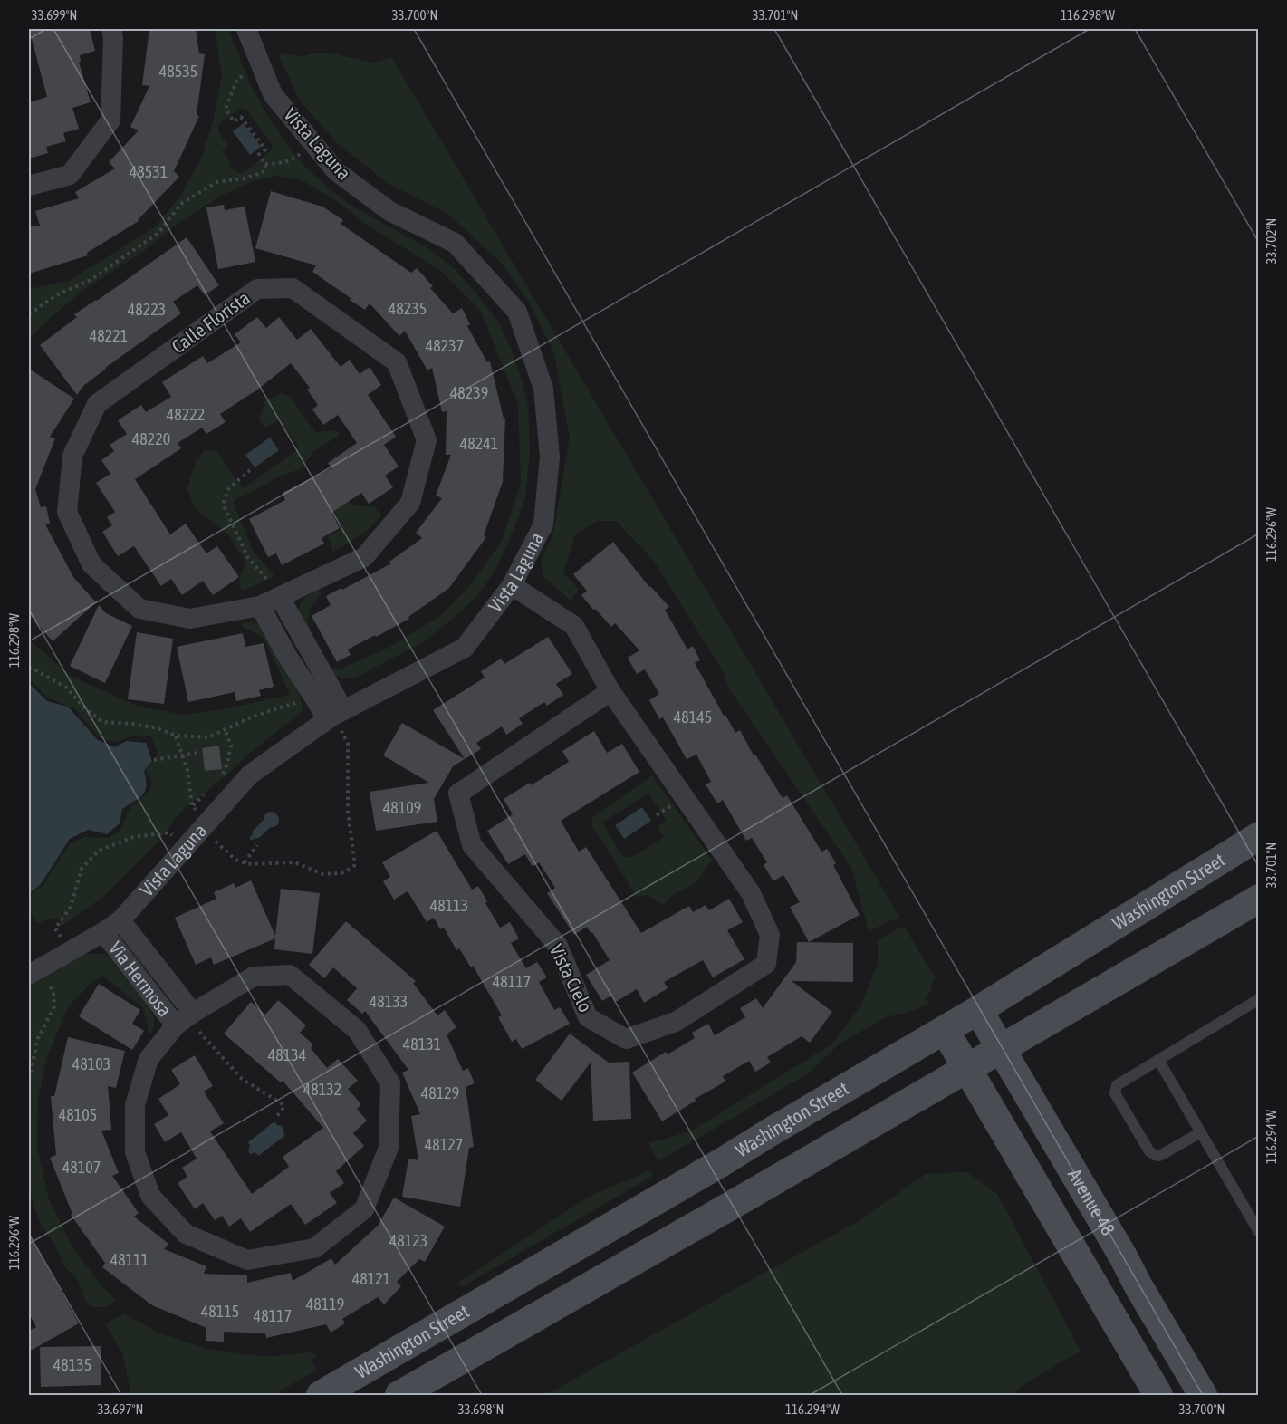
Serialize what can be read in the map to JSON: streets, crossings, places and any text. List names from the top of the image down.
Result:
{
  "streets": {
    "main road": ["Washington Street", "Avenue 48"],
    "street": [
      "Vista Laguna",
      "Calle Florista",
      "Vista Cielo",
      "Via Hermosa"
    ]
  },
  "crossings": [
    ["Vista Laguna", "Vista Cielo"],
    ["Vista Laguna", "Via Hermosa"],
    ["Washington Street", "Avenue 48"]
  ],
  "house_numbers": [
    "48535",
    "48531",
    "48235",
    "48223",
    "48221",
    "48237",
    "48239",
    "48222",
    "48220",
    "48241",
    "48145",
    "48109",
    "48113",
    "48117",
    "48133",
    "48131",
    "48134",
    "48103",
    "48132",
    "48129",
    "48105",
    "48127",
    "48107",
    "48123",
    "48111",
    "48121",
    "48119",
    "48115",
    "48117",
    "48135"
  ],
  "coordinates": [
    "33.699°N",
    "33.700°N",
    "33.701°N",
    "116.298°W",
    "33.702°N",
    "116.296°W",
    "116.294°W",
    "33.697°N",
    "33.698°N"
  ]
}
